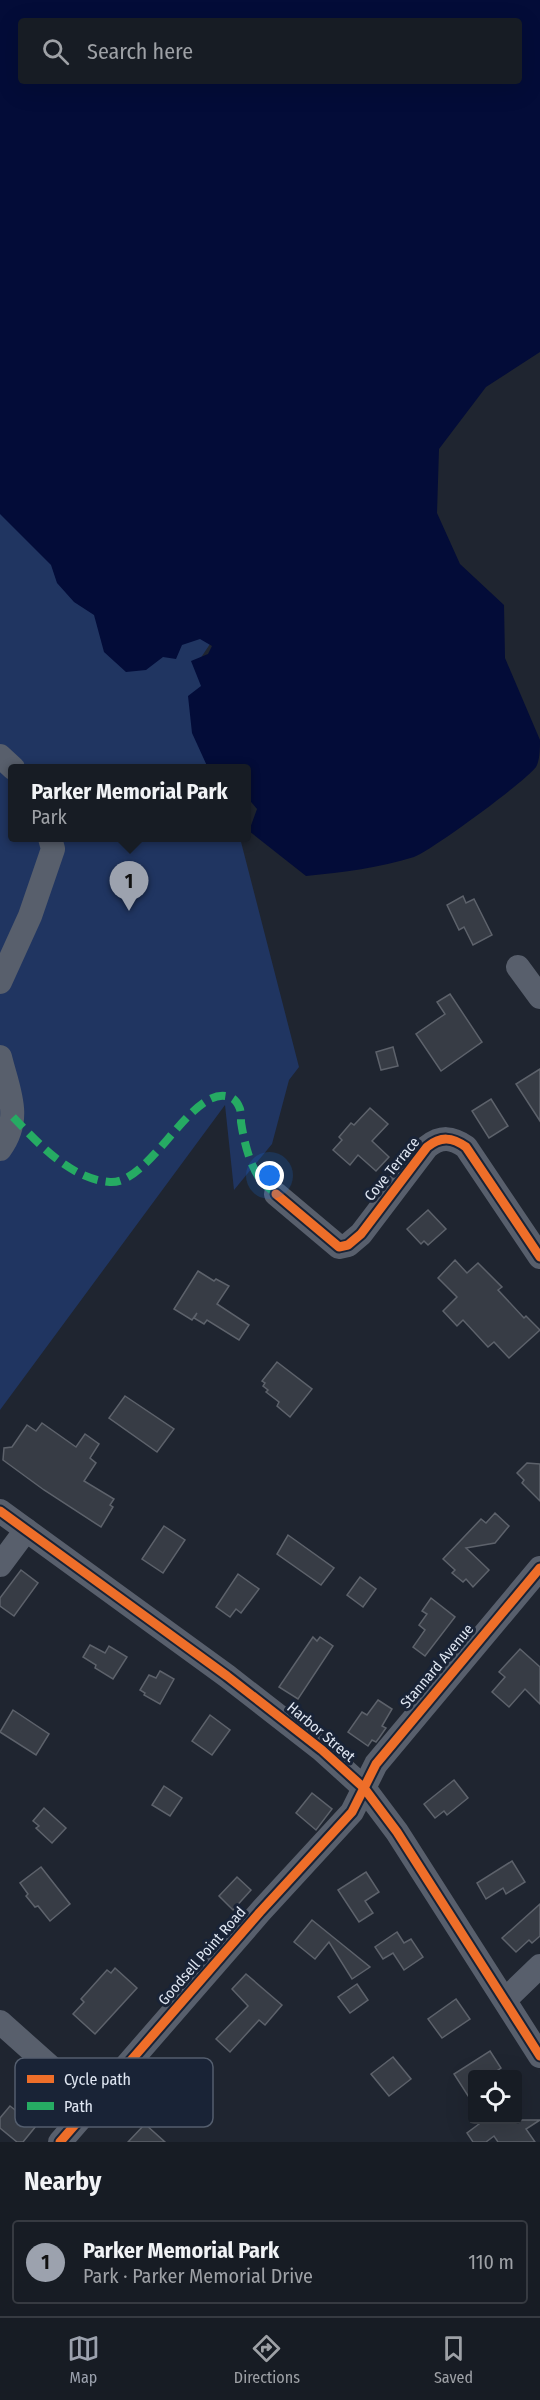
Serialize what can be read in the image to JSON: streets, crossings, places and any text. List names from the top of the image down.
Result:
{
  "streets": {
    "street": [
      "Cove Terrace",
      "Stannard Avenue",
      "Harbor Street",
      "Goodsell Point Road"
    ]
  },
  "crossings": [
    ["Stannard Avenue", "Harbor Street"],
    ["Stannard Avenue", "Goodsell Point Road"],
    ["Harbor Street", "Goodsell Point Road"]
  ],
  "legend": ["Cycle path", "Path"],
  "page": {
    "search": "Search here",
    "popup": ["Parker Memorial Park", "Park"],
    "pins": "1",
    "heading": "Nearby",
    "list": [
      {
        "mark": "1",
        "name": "Parker Memorial Park",
        "note": "Park · Parker Memorial Drive",
        "value": "110 m"
      }
    ],
    "nav": ["Map", "Directions", "Saved"]
  }
}
